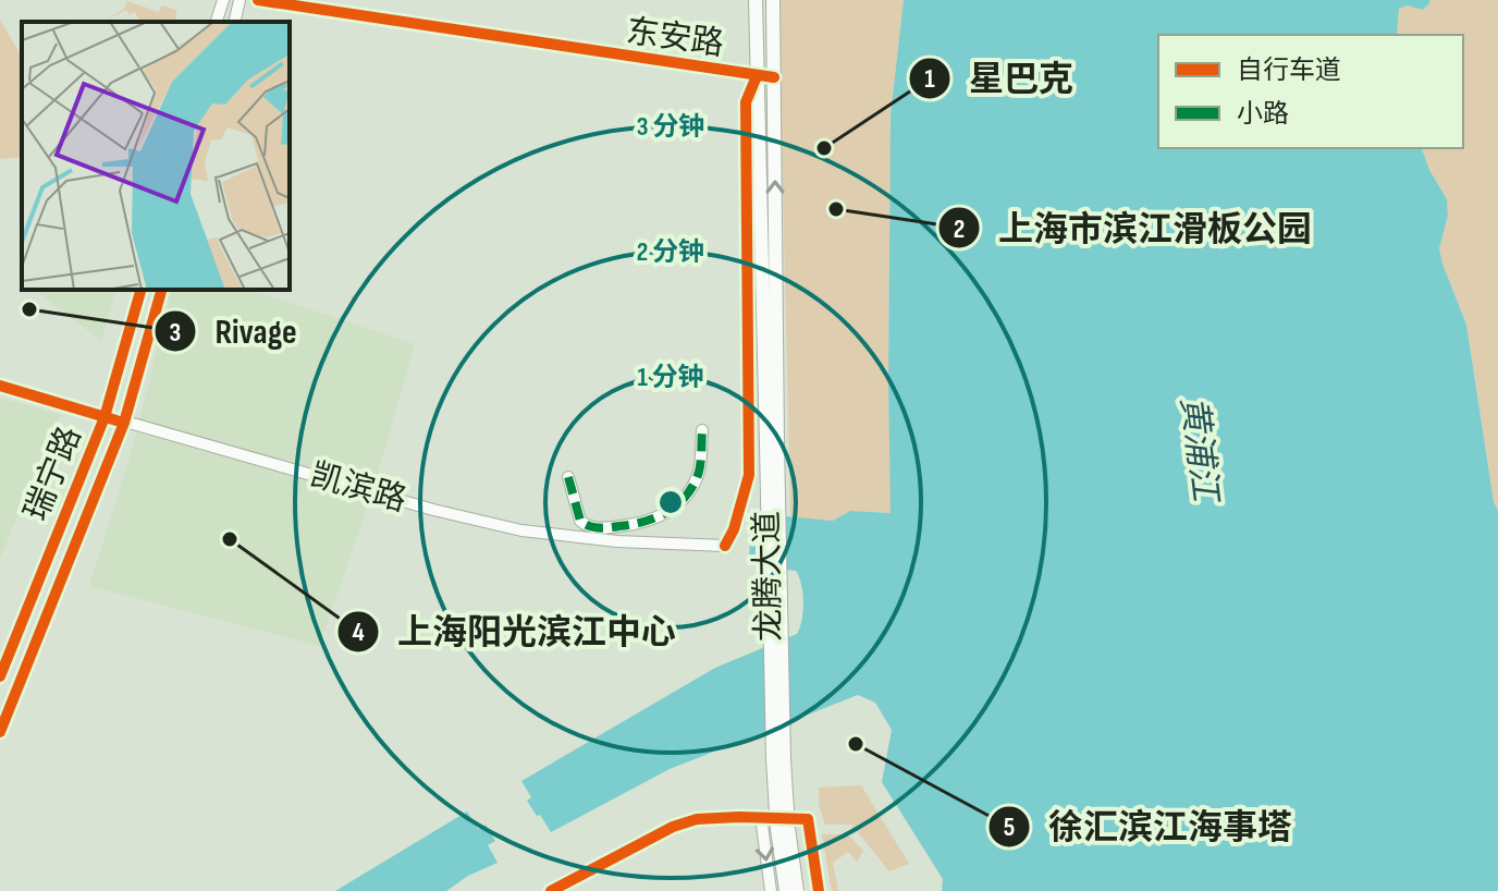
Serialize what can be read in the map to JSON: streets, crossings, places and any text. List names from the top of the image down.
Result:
{
  "streets": {
    "main road": ["龙腾大道"],
    "street": ["东安路", "瑞宁路", "凯滨路"]
  },
  "crossings": [
    ["东安路", "凯滨路"],
    ["东安路", "龙腾大道"],
    ["瑞宁路", "凯滨路"],
    ["凯滨路", "龙腾大道"]
  ],
  "water": ["黄浦江"],
  "places": [
    "星巴克",
    "上海市滨江滑板公园",
    "Rivage",
    "上海阳光滨江中心",
    "徐汇滨江海事塔"
  ],
  "legend": ["自行车道", "小路"],
  "rings": ["3 分钟", "2 分钟", "1 分钟"]
}
